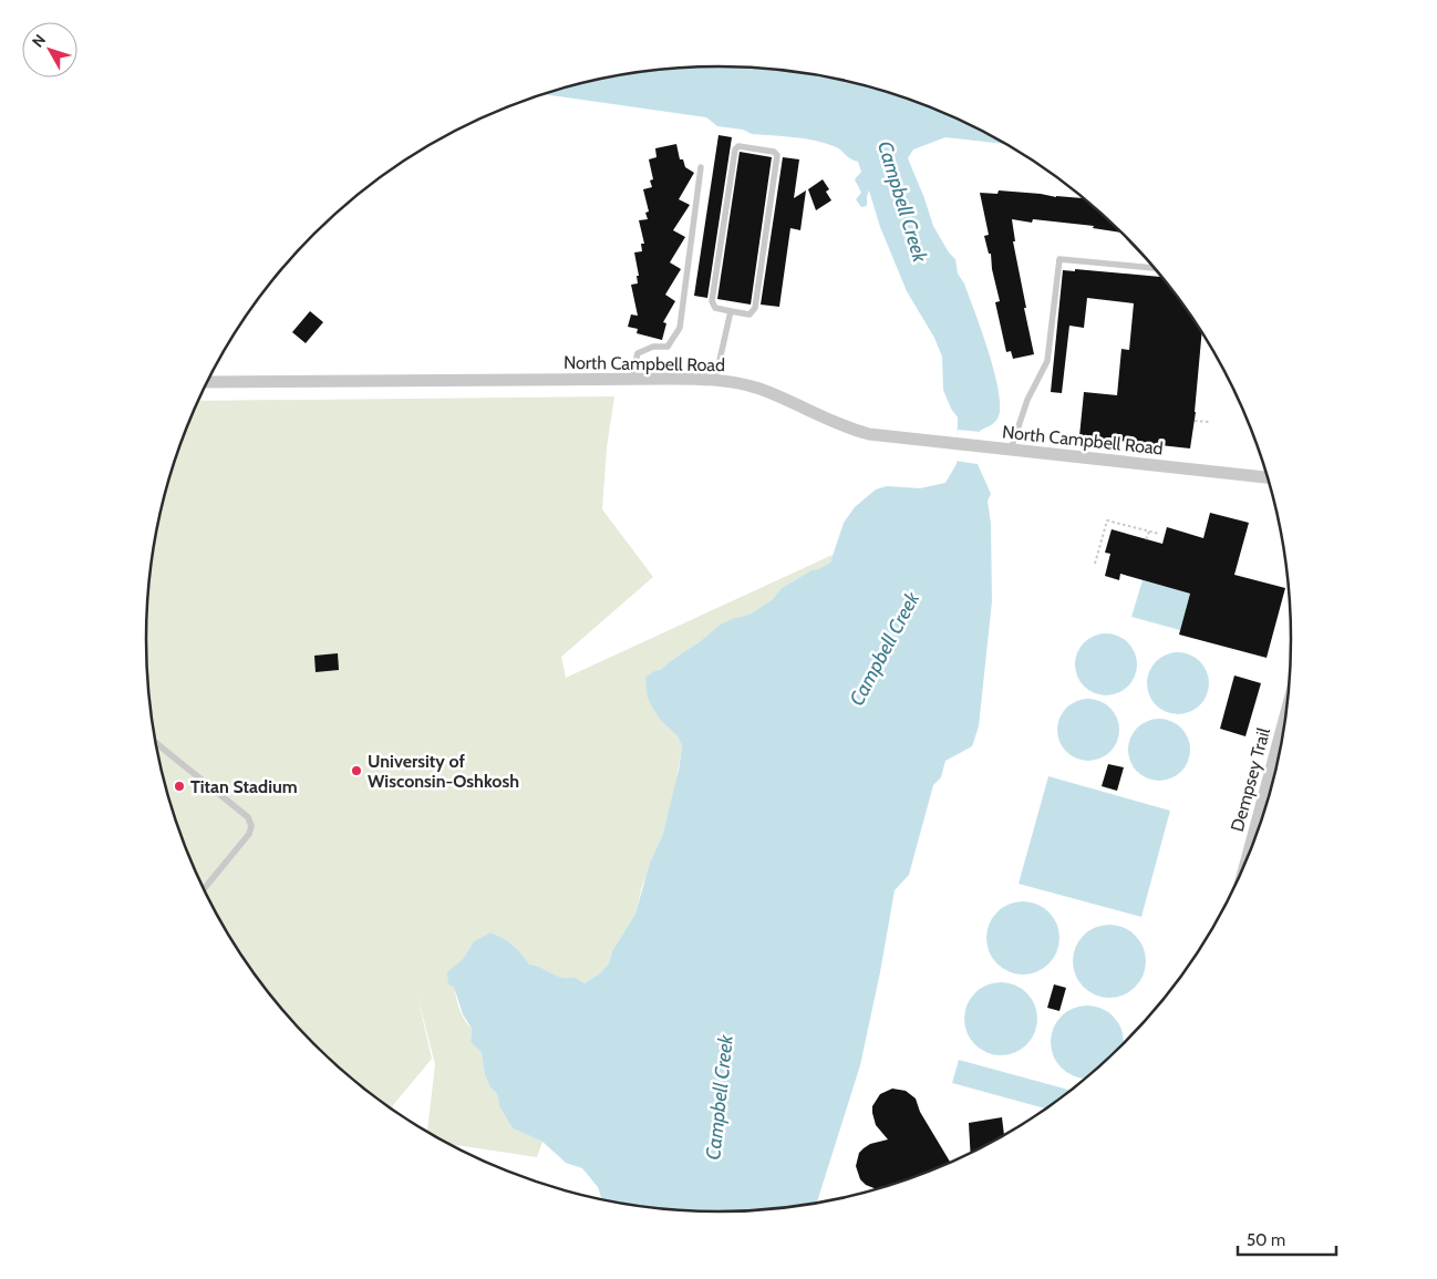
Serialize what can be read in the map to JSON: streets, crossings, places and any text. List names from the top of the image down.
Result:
{
  "streets": {
    "street": ["North Campbell Road", "Dempsey Trail"]
  },
  "water": ["Campbell Creek"],
  "places": ["University of Wisconsin-Oshkosh", "Titan Stadium"],
  "scale_bar": "50 m",
  "north": "top left"
}
